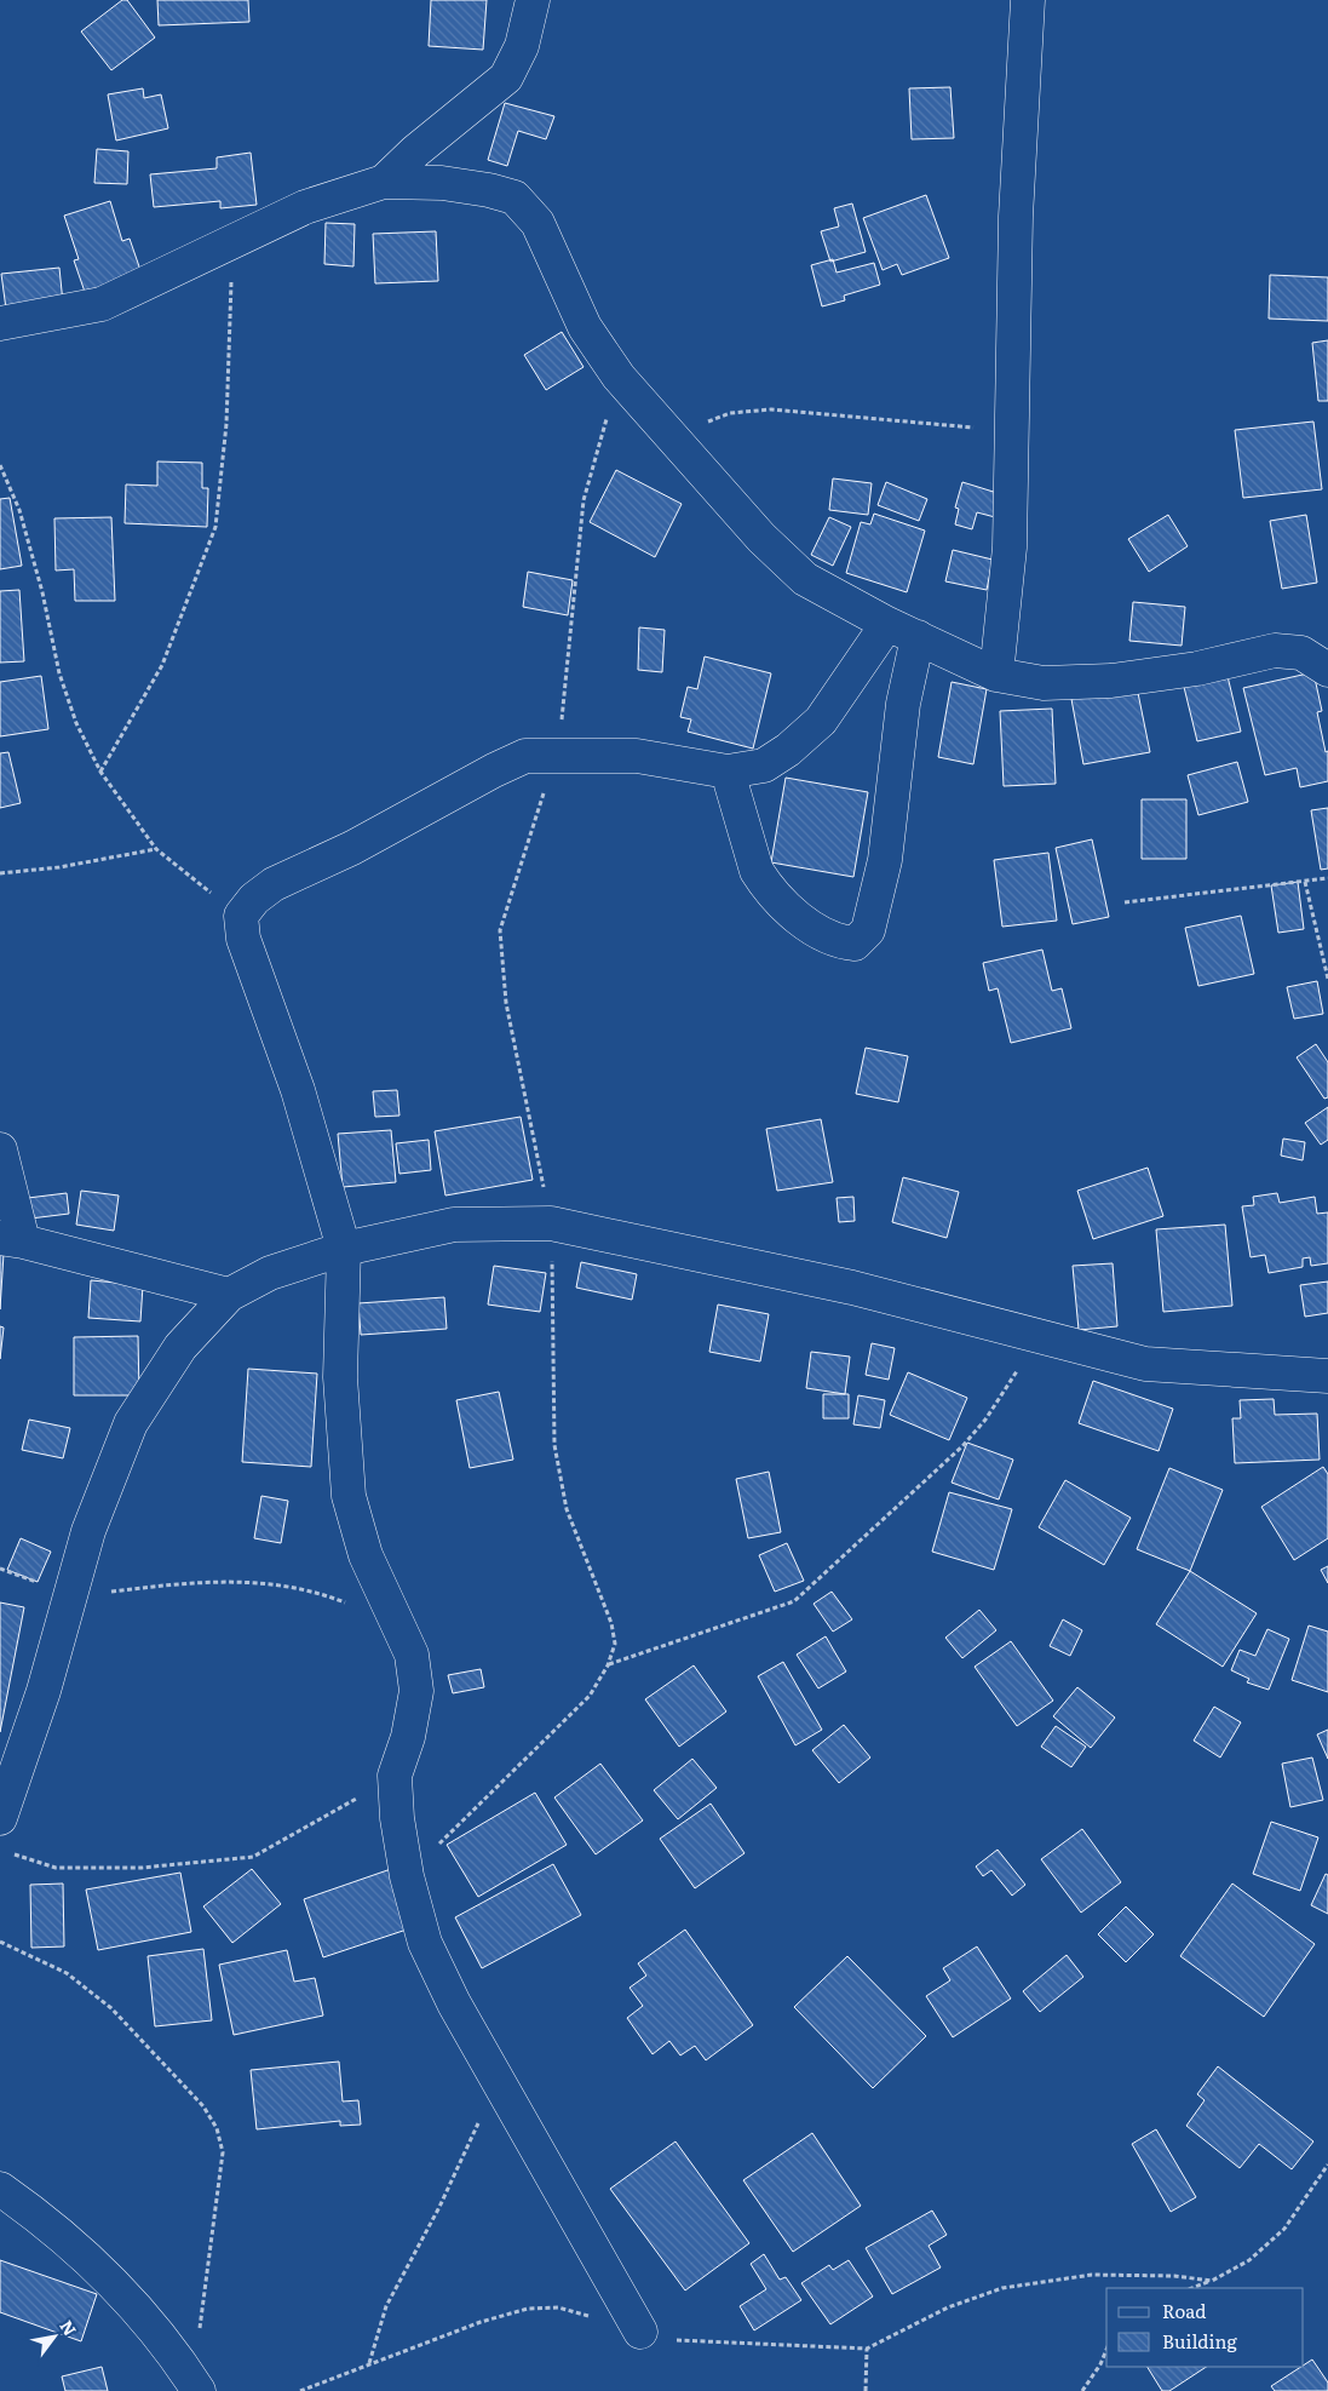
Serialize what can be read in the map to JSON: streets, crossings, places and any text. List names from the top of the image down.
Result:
{
  "legend": ["Road", "Building"],
  "north": "top right"
}
